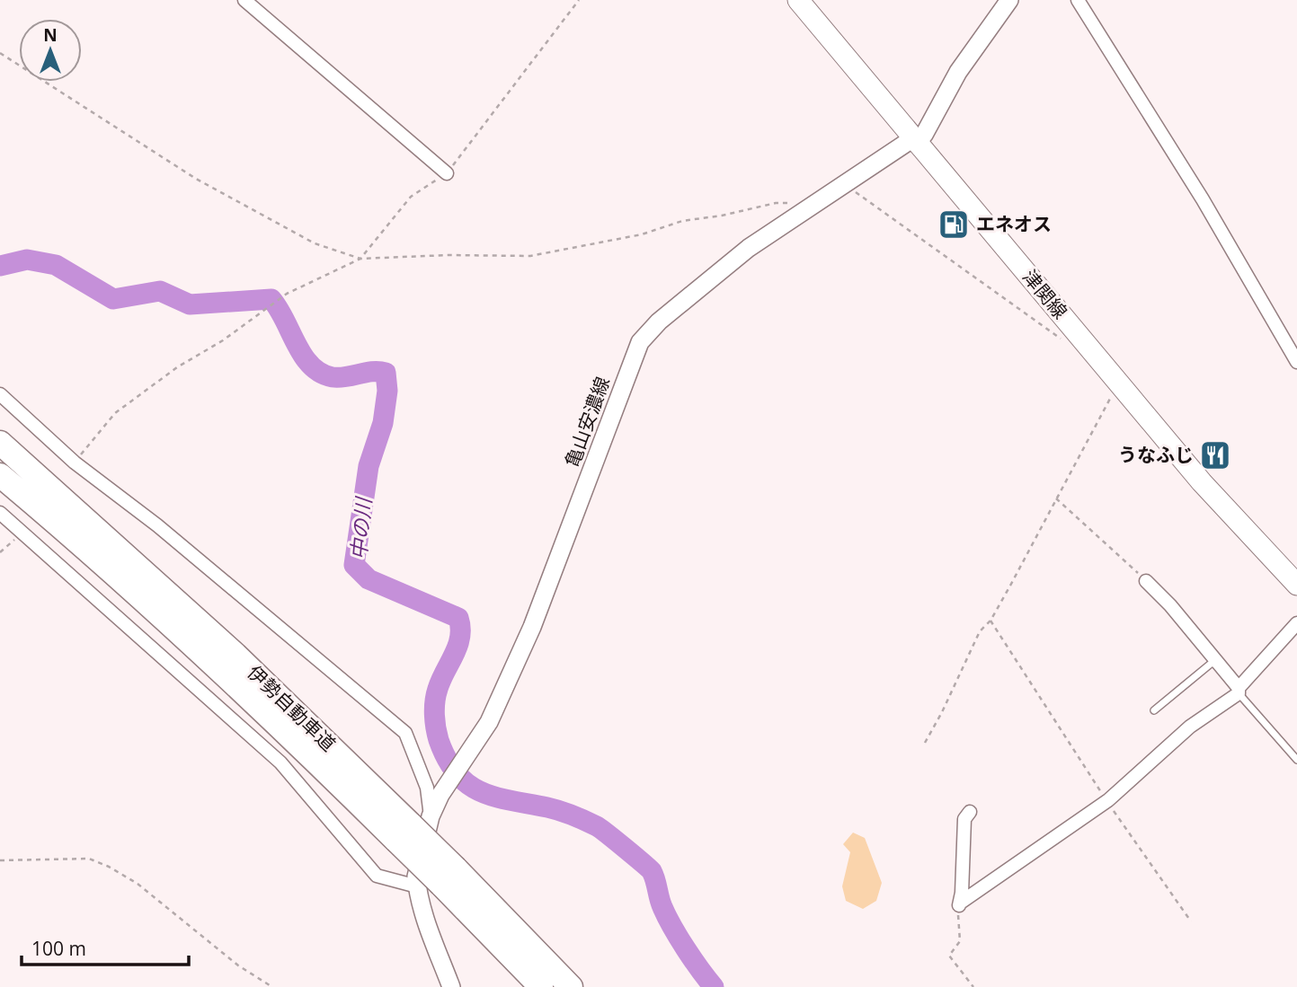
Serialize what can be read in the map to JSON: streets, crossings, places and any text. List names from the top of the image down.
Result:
{
  "streets": {
    "highway": ["伊勢自動車道"],
    "main road": ["津関線", "亀山安濃線"]
  },
  "crossings": [
    ["津関線", "亀山安濃線"],
    ["亀山安濃線", "伊勢自動車道"]
  ],
  "water": ["中の川"],
  "places": {
    "fuel station": ["エネオス"],
    "restaurant": ["うなふじ"]
  },
  "scale_bar": "100 m",
  "north": "top"
}
